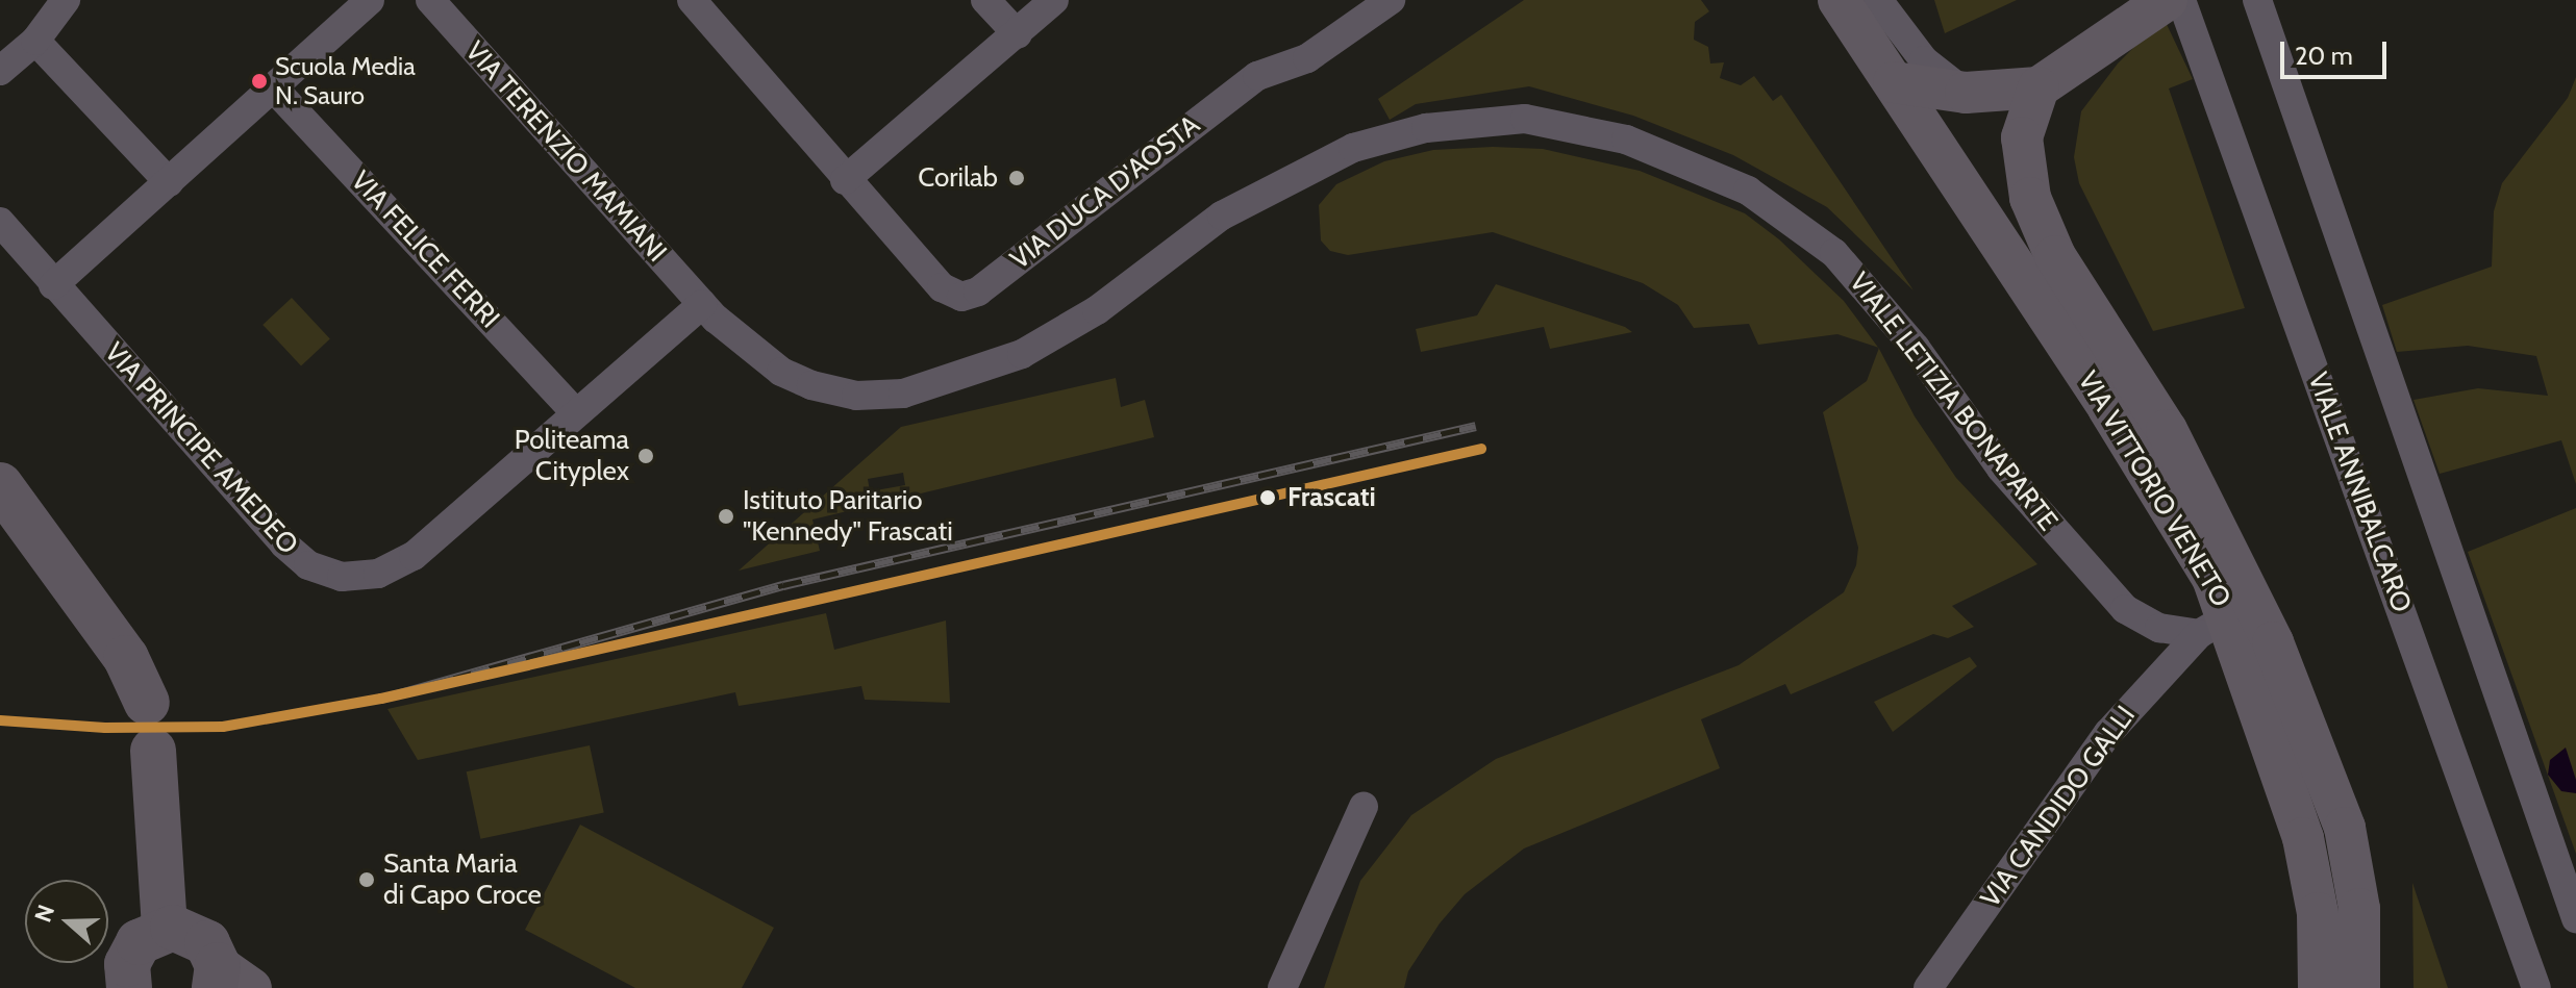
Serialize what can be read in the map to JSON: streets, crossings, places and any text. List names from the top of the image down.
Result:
{
  "streets": {
    "main road": ["VIA VITTORIO VENETO"],
    "street": [
      "VIA TERENZIO MAMIANI",
      "VIA DUCA D'AOSTA",
      "VIA FELICE FERRI",
      "VIALE LETIZIA BONAPARTE",
      "VIA PRINCIPE AMEDEO",
      "VIALE ANNIBALCARO",
      "VIA CANDIDO GALLI"
    ]
  },
  "crossings": [
    ["VIA TERENZIO MAMIANI", "VIALE LETIZIA BONAPARTE"],
    ["VIA TERENZIO MAMIANI", "VIA PRINCIPE AMEDEO"],
    ["VIA FELICE FERRI", "VIA PRINCIPE AMEDEO"],
    ["VIALE LETIZIA BONAPARTE", "VIA VITTORIO VENETO"],
    ["VIALE LETIZIA BONAPARTE", "VIA CANDIDO GALLI"],
    ["VIA VITTORIO VENETO", "VIA CANDIDO GALLI"]
  ],
  "places": [
    "Scuola Media N. Sauro",
    "Corilab",
    "Politeama Cityplex",
    "Frascati",
    "Istituto Paritario \"Kennedy\" Frascati",
    "Santa Maria di Capo Croce"
  ],
  "scale_bar": "20 m",
  "north": "left"
}
